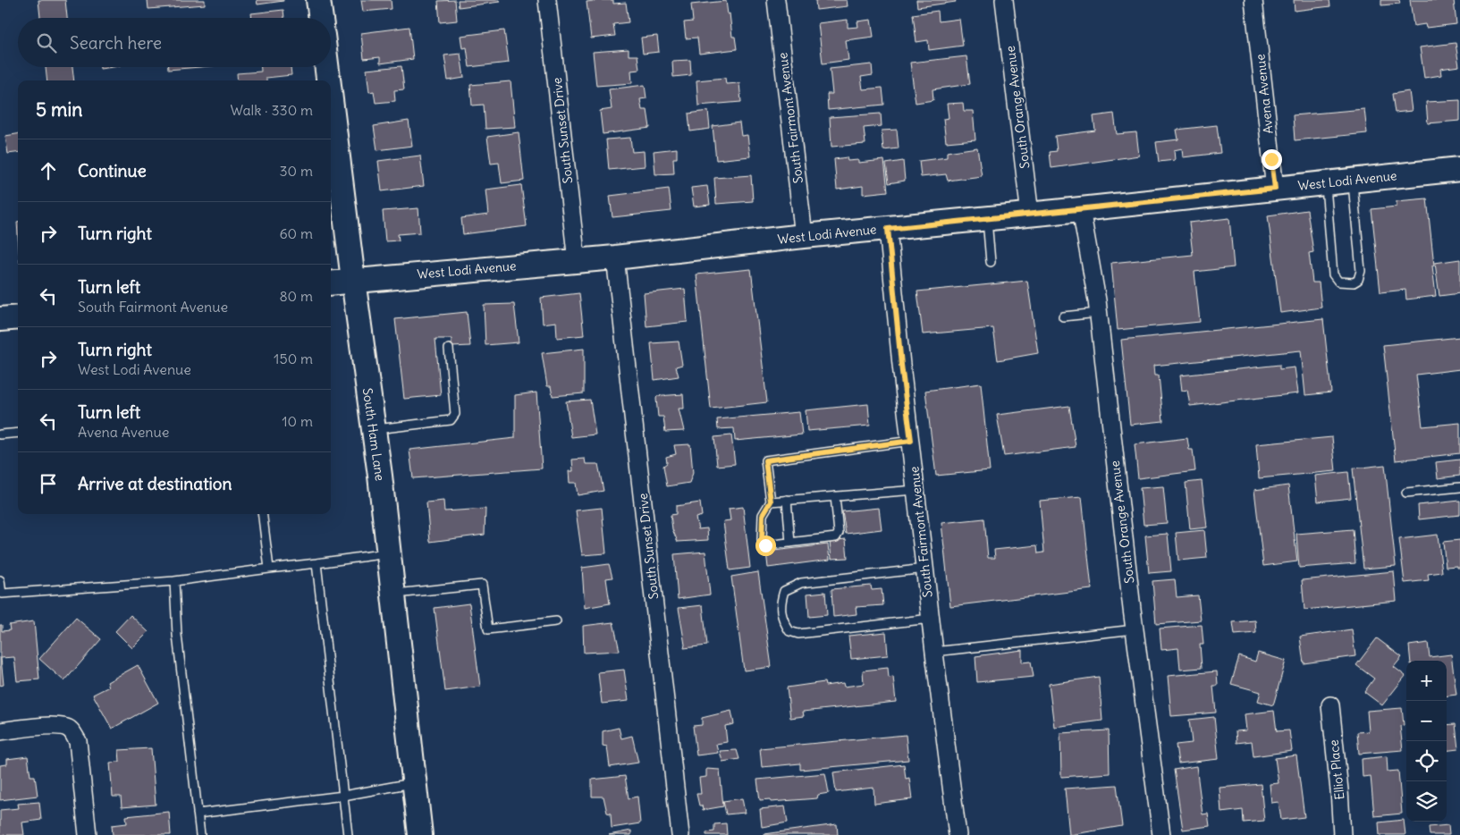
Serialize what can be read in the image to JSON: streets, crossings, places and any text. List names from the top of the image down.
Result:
{
  "streets": {
    "main road": ["West Lodi Avenue", "South Ham Lane"],
    "street": [
      "Avena Avenue",
      "South Orange Avenue",
      "South Fairmont Avenue",
      "South Sunset Drive",
      "Elliot Place"
    ]
  },
  "crossings": [
    ["Avena Avenue", "West Lodi Avenue"],
    ["South Orange Avenue", "West Lodi Avenue"],
    ["South Fairmont Avenue", "West Lodi Avenue"],
    ["South Sunset Drive", "West Lodi Avenue"],
    ["West Lodi Avenue", "South Ham Lane"]
  ],
  "page": {
    "search": "Search here",
    "heading": ["5 min", "Walk · 330 m"],
    "list": [
      ["Continue", "30 m"],
      ["Turn right", "60 m"],
      ["Turn left", "South Fairmont Avenue", "80 m"],
      ["Turn right", "West Lodi Avenue", "150 m"],
      ["Turn left", "Avena Avenue", "10 m"],
      "Arrive at destination"
    ],
    "map_buttons": ["+", "−"]
  }
}
